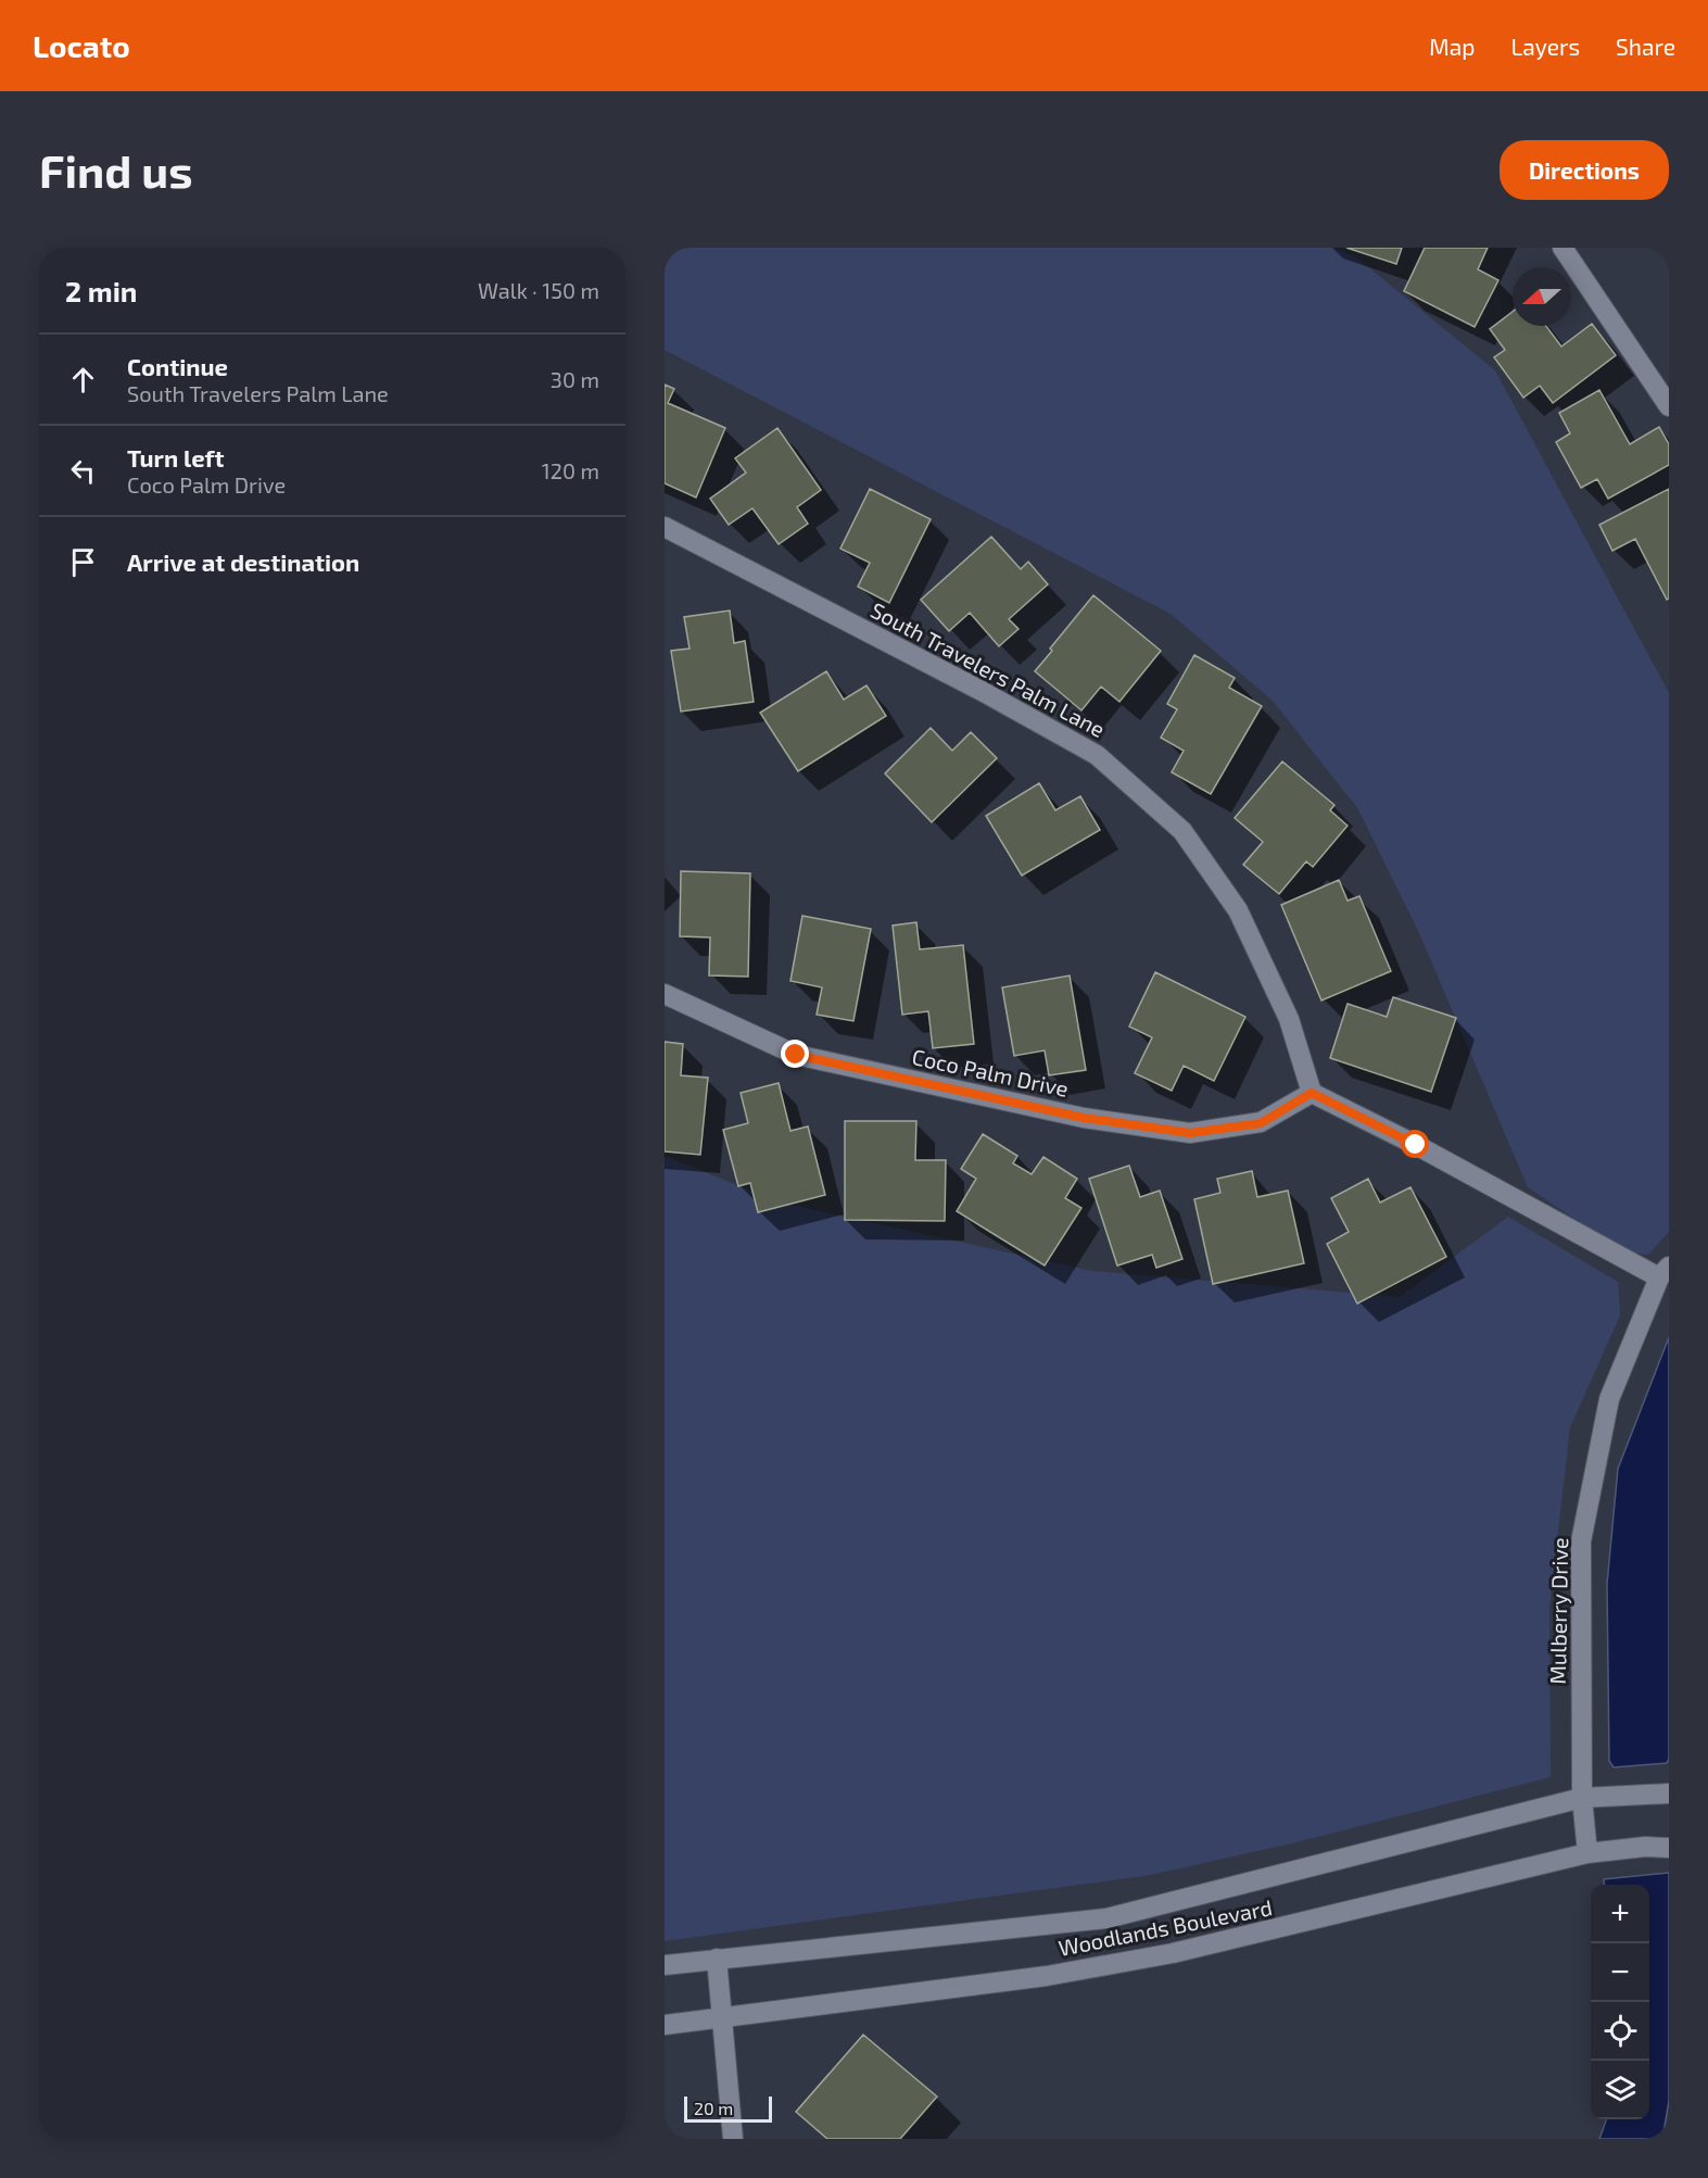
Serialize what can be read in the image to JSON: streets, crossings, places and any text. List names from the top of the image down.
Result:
{
  "streets": {
    "street": [
      "South Travelers Palm Lane",
      "Coco Palm Drive",
      "Mulberry Drive",
      "Woodlands Boulevard"
    ]
  },
  "crossings": [
    ["South Travelers Palm Lane", "Coco Palm Drive"],
    ["Mulberry Drive", "Woodlands Boulevard"]
  ],
  "scale_bar": "20 m",
  "north": "left",
  "page": {
    "header": "Locato",
    "nav": ["Map", "Layers", "Share"],
    "buttons": "Directions",
    "title": "Find us",
    "heading": ["2 min", "Walk · 150 m"],
    "list": [
      ["Continue", "South Travelers Palm Lane", "30 m"],
      ["Turn left", "Coco Palm Drive", "120 m"],
      "Arrive at destination"
    ],
    "map_buttons": ["+", "−"],
    "scale": "20 m"
  }
}
